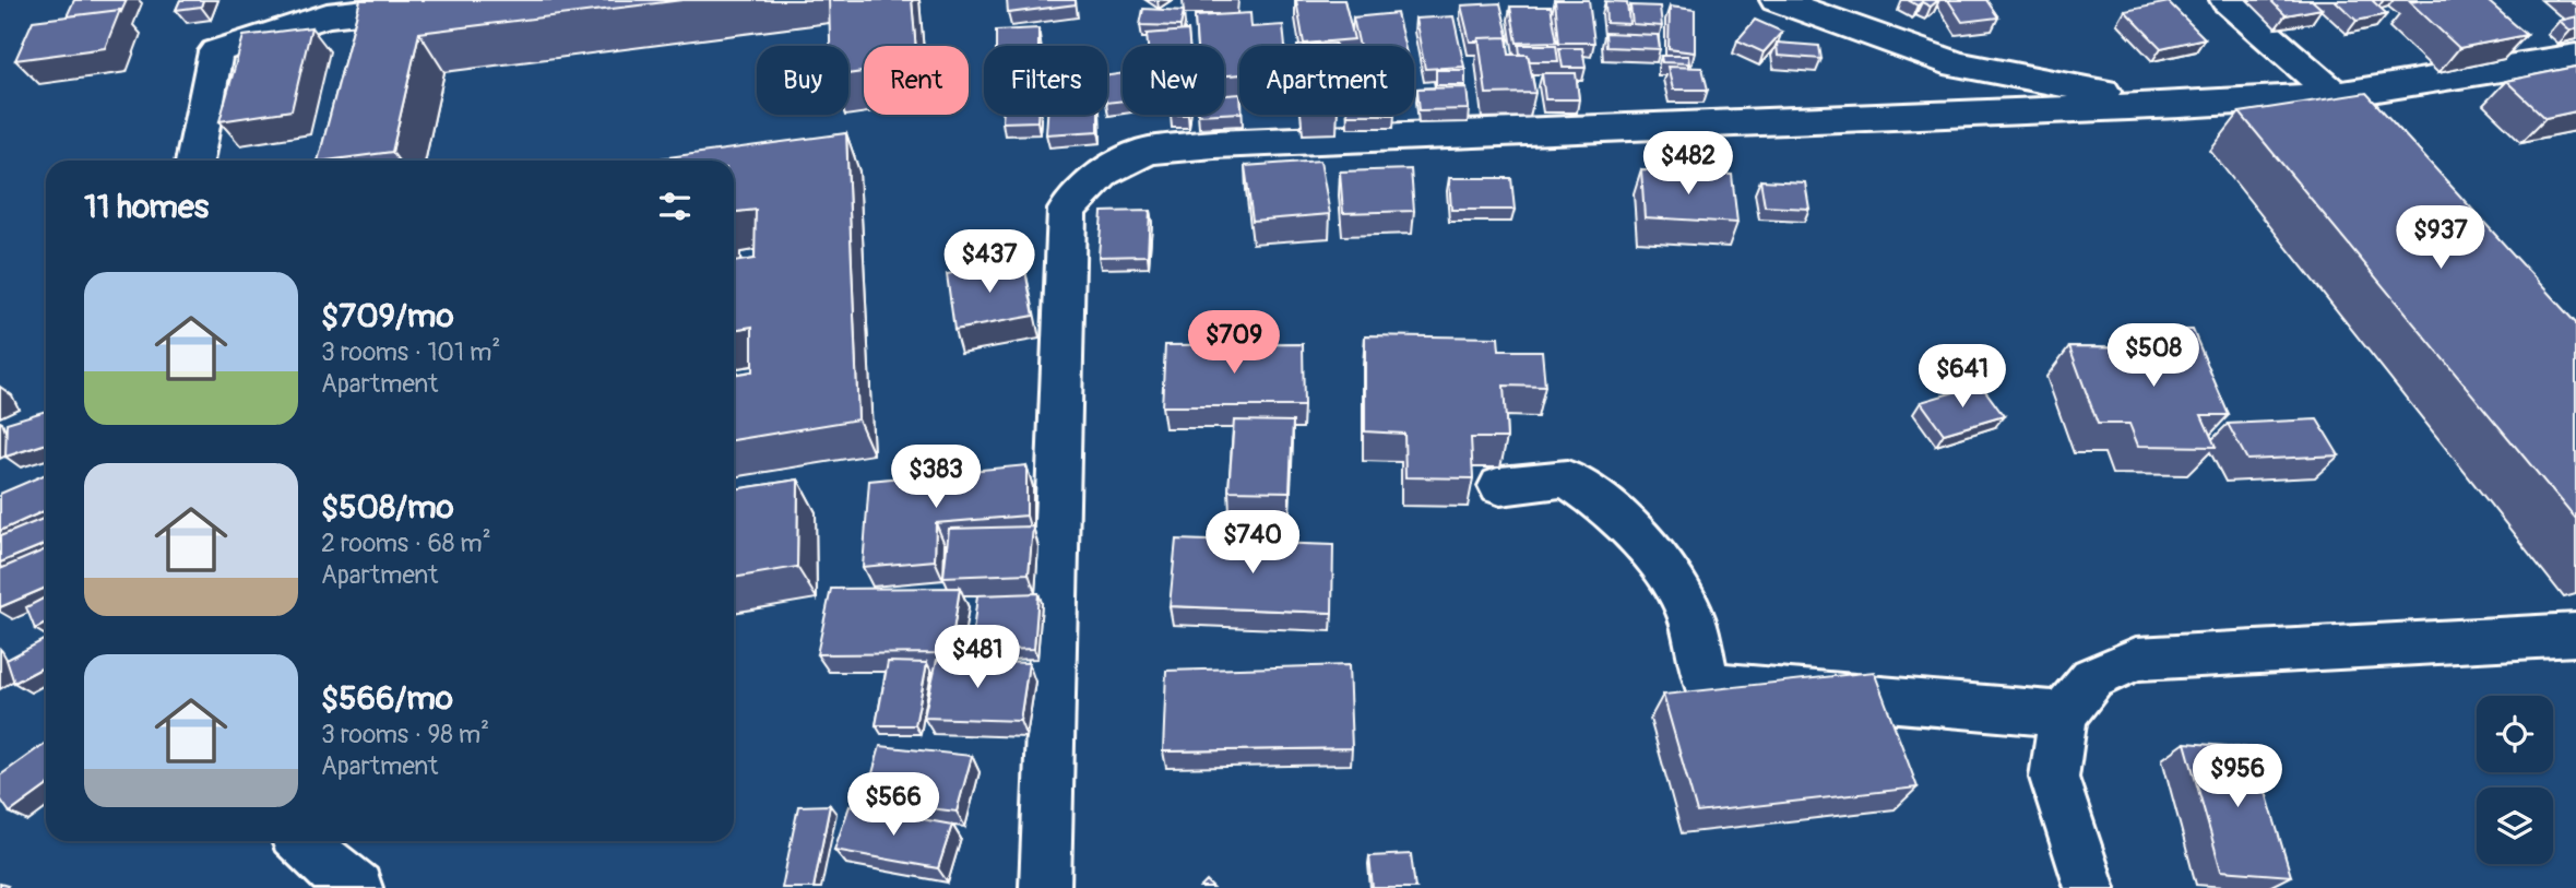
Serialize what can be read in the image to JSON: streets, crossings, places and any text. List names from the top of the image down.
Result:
{
  "page": {
    "chip": [
      "Buy",
      "Rent",
      "Filters",
      "New",
      "Apartment"
    ],
    "price": [
      "$482",
      "$937",
      "$437",
      "$709",
      "$508",
      "$641",
      "$383",
      "$740",
      "$481",
      "$956",
      "$566"
    ],
    "heading": "11 homes",
    "list": [
      {
        "name": "$709/mo",
        "note": "3 rooms · 101 m² · Apartment"
      },
      {
        "name": "$508/mo",
        "note": "2 rooms · 68 m² · Apartment"
      },
      {
        "name": "$566/mo",
        "note": "3 rooms · 98 m² · Apartment"
      }
    ]
  }
}
